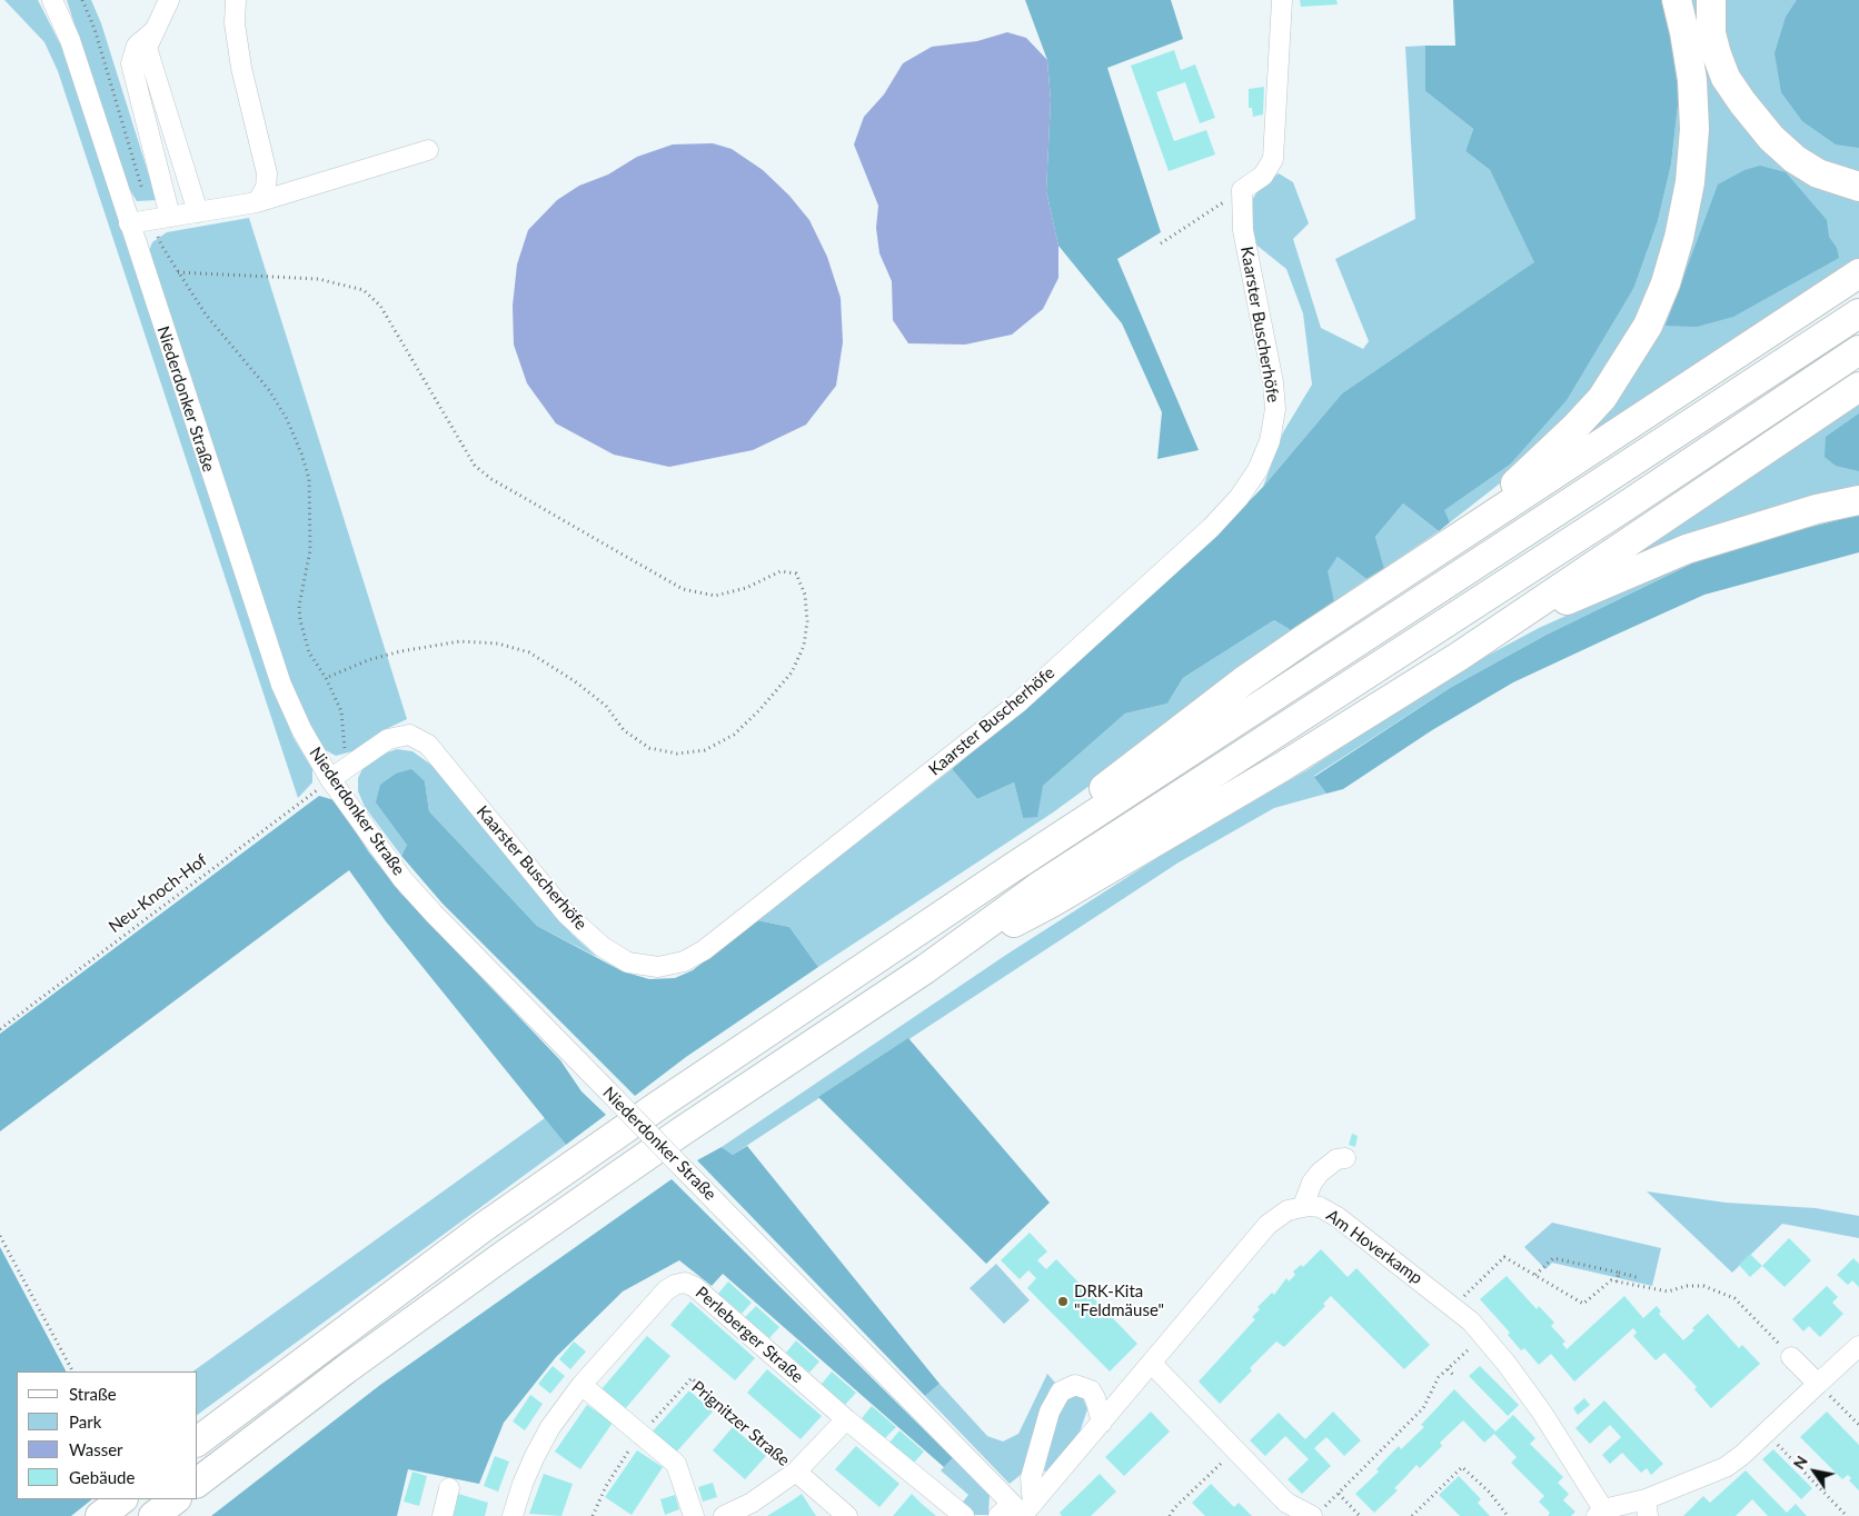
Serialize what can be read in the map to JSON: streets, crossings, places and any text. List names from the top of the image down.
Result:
{
  "streets": {
    "street": [
      "Kaarster Buscherhöfe",
      "Niederdonker Straße",
      "Am Hoverkamp",
      "Perleberger Straße",
      "Prignitzer Straße"
    ],
    "path": ["Neu-Knoch-Hof"]
  },
  "crossings": [
    ["Kaarster Buscherhöfe", "Niederdonker Straße"],
    ["Kaarster Buscherhöfe", "Neu-Knoch-Hof"],
    ["Niederdonker Straße", "Neu-Knoch-Hof"],
    ["Perleberger Straße", "Prignitzer Straße"]
  ],
  "places": ["DRK-Kita \"Feldmäuse\""],
  "legend": [
    "Straße",
    "Park",
    "Wasser",
    "Gebäude"
  ],
  "north": "top left"
}
